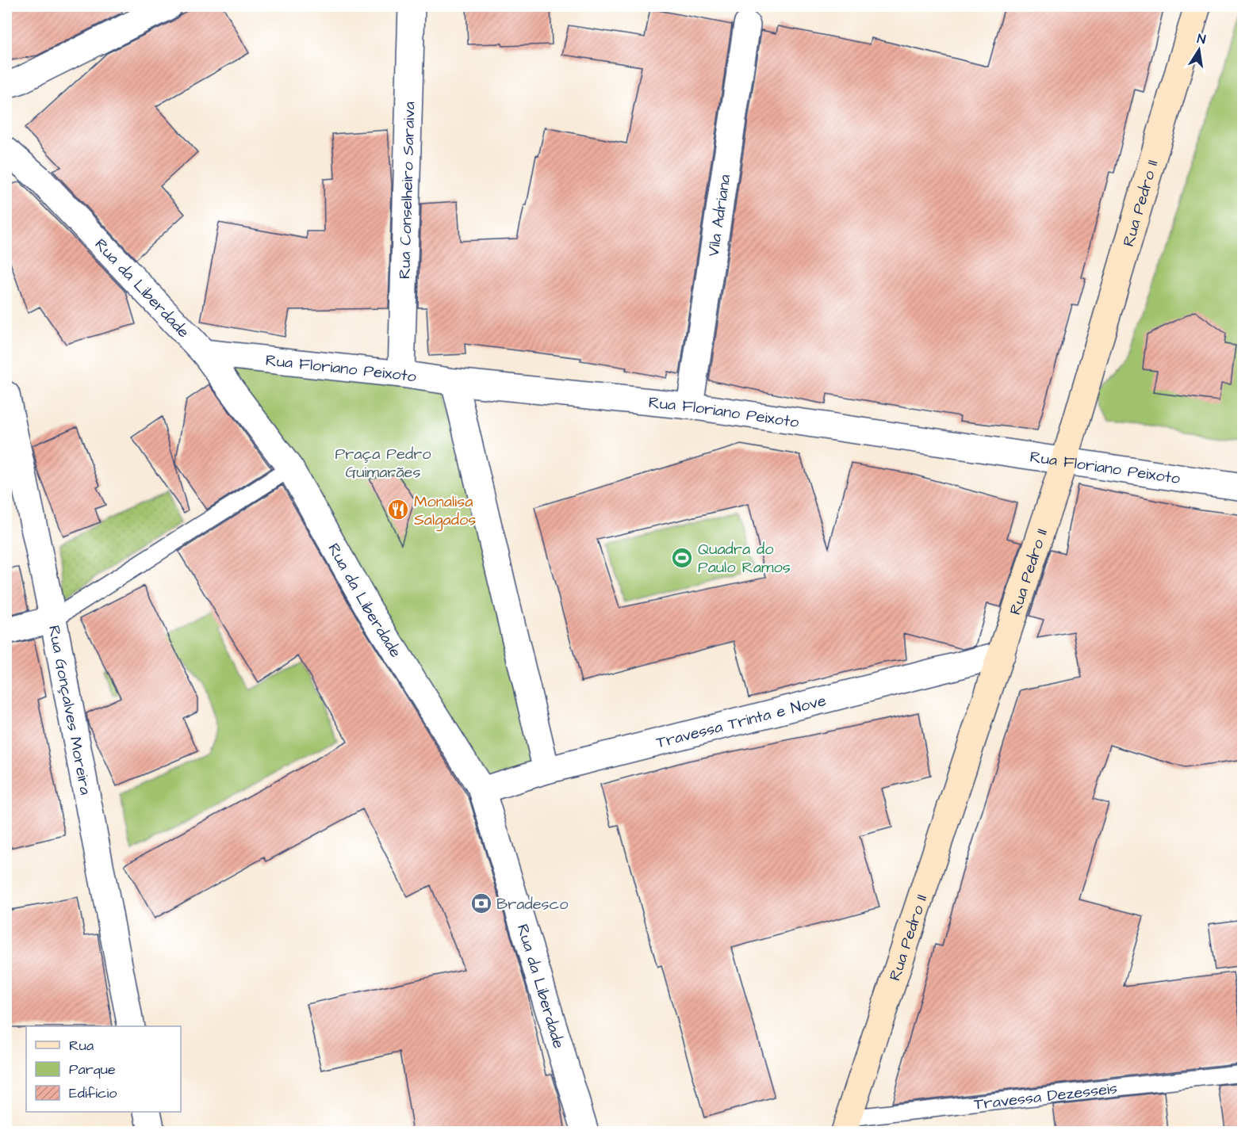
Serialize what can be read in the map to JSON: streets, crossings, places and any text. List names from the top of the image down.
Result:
{
  "streets": {
    "street": [
      "Rua Conselheiro Saraiva",
      "Rua Pedro II",
      "Vila Adriana",
      "Rua da Liberdade",
      "Rua Floriano Peixoto",
      "Rua Gonçalves Moreira",
      "Travessa Trinta e Nove"
    ],
    "lane": ["Travessa Dezesseis"]
  },
  "crossings": [
    ["Rua Conselheiro Saraiva", "Rua Floriano Peixoto"],
    ["Rua Pedro II", "Rua Floriano Peixoto"],
    ["Rua Pedro II", "Travessa Trinta e Nove"],
    ["Rua Pedro II", "Travessa Dezesseis"],
    ["Vila Adriana", "Rua Floriano Peixoto"],
    ["Rua da Liberdade", "Rua Floriano Peixoto"],
    ["Rua da Liberdade", "Travessa Trinta e Nove"]
  ],
  "parks": ["Praça Pedro Guimarães"],
  "places": {
    "restaurant": ["Monalisa Salgados"],
    "sports": ["Quadra do Paulo Ramos"],
    "bank": ["Bradesco"]
  },
  "legend": ["Rua", "Parque", "Edifício"],
  "north": "top"
}
